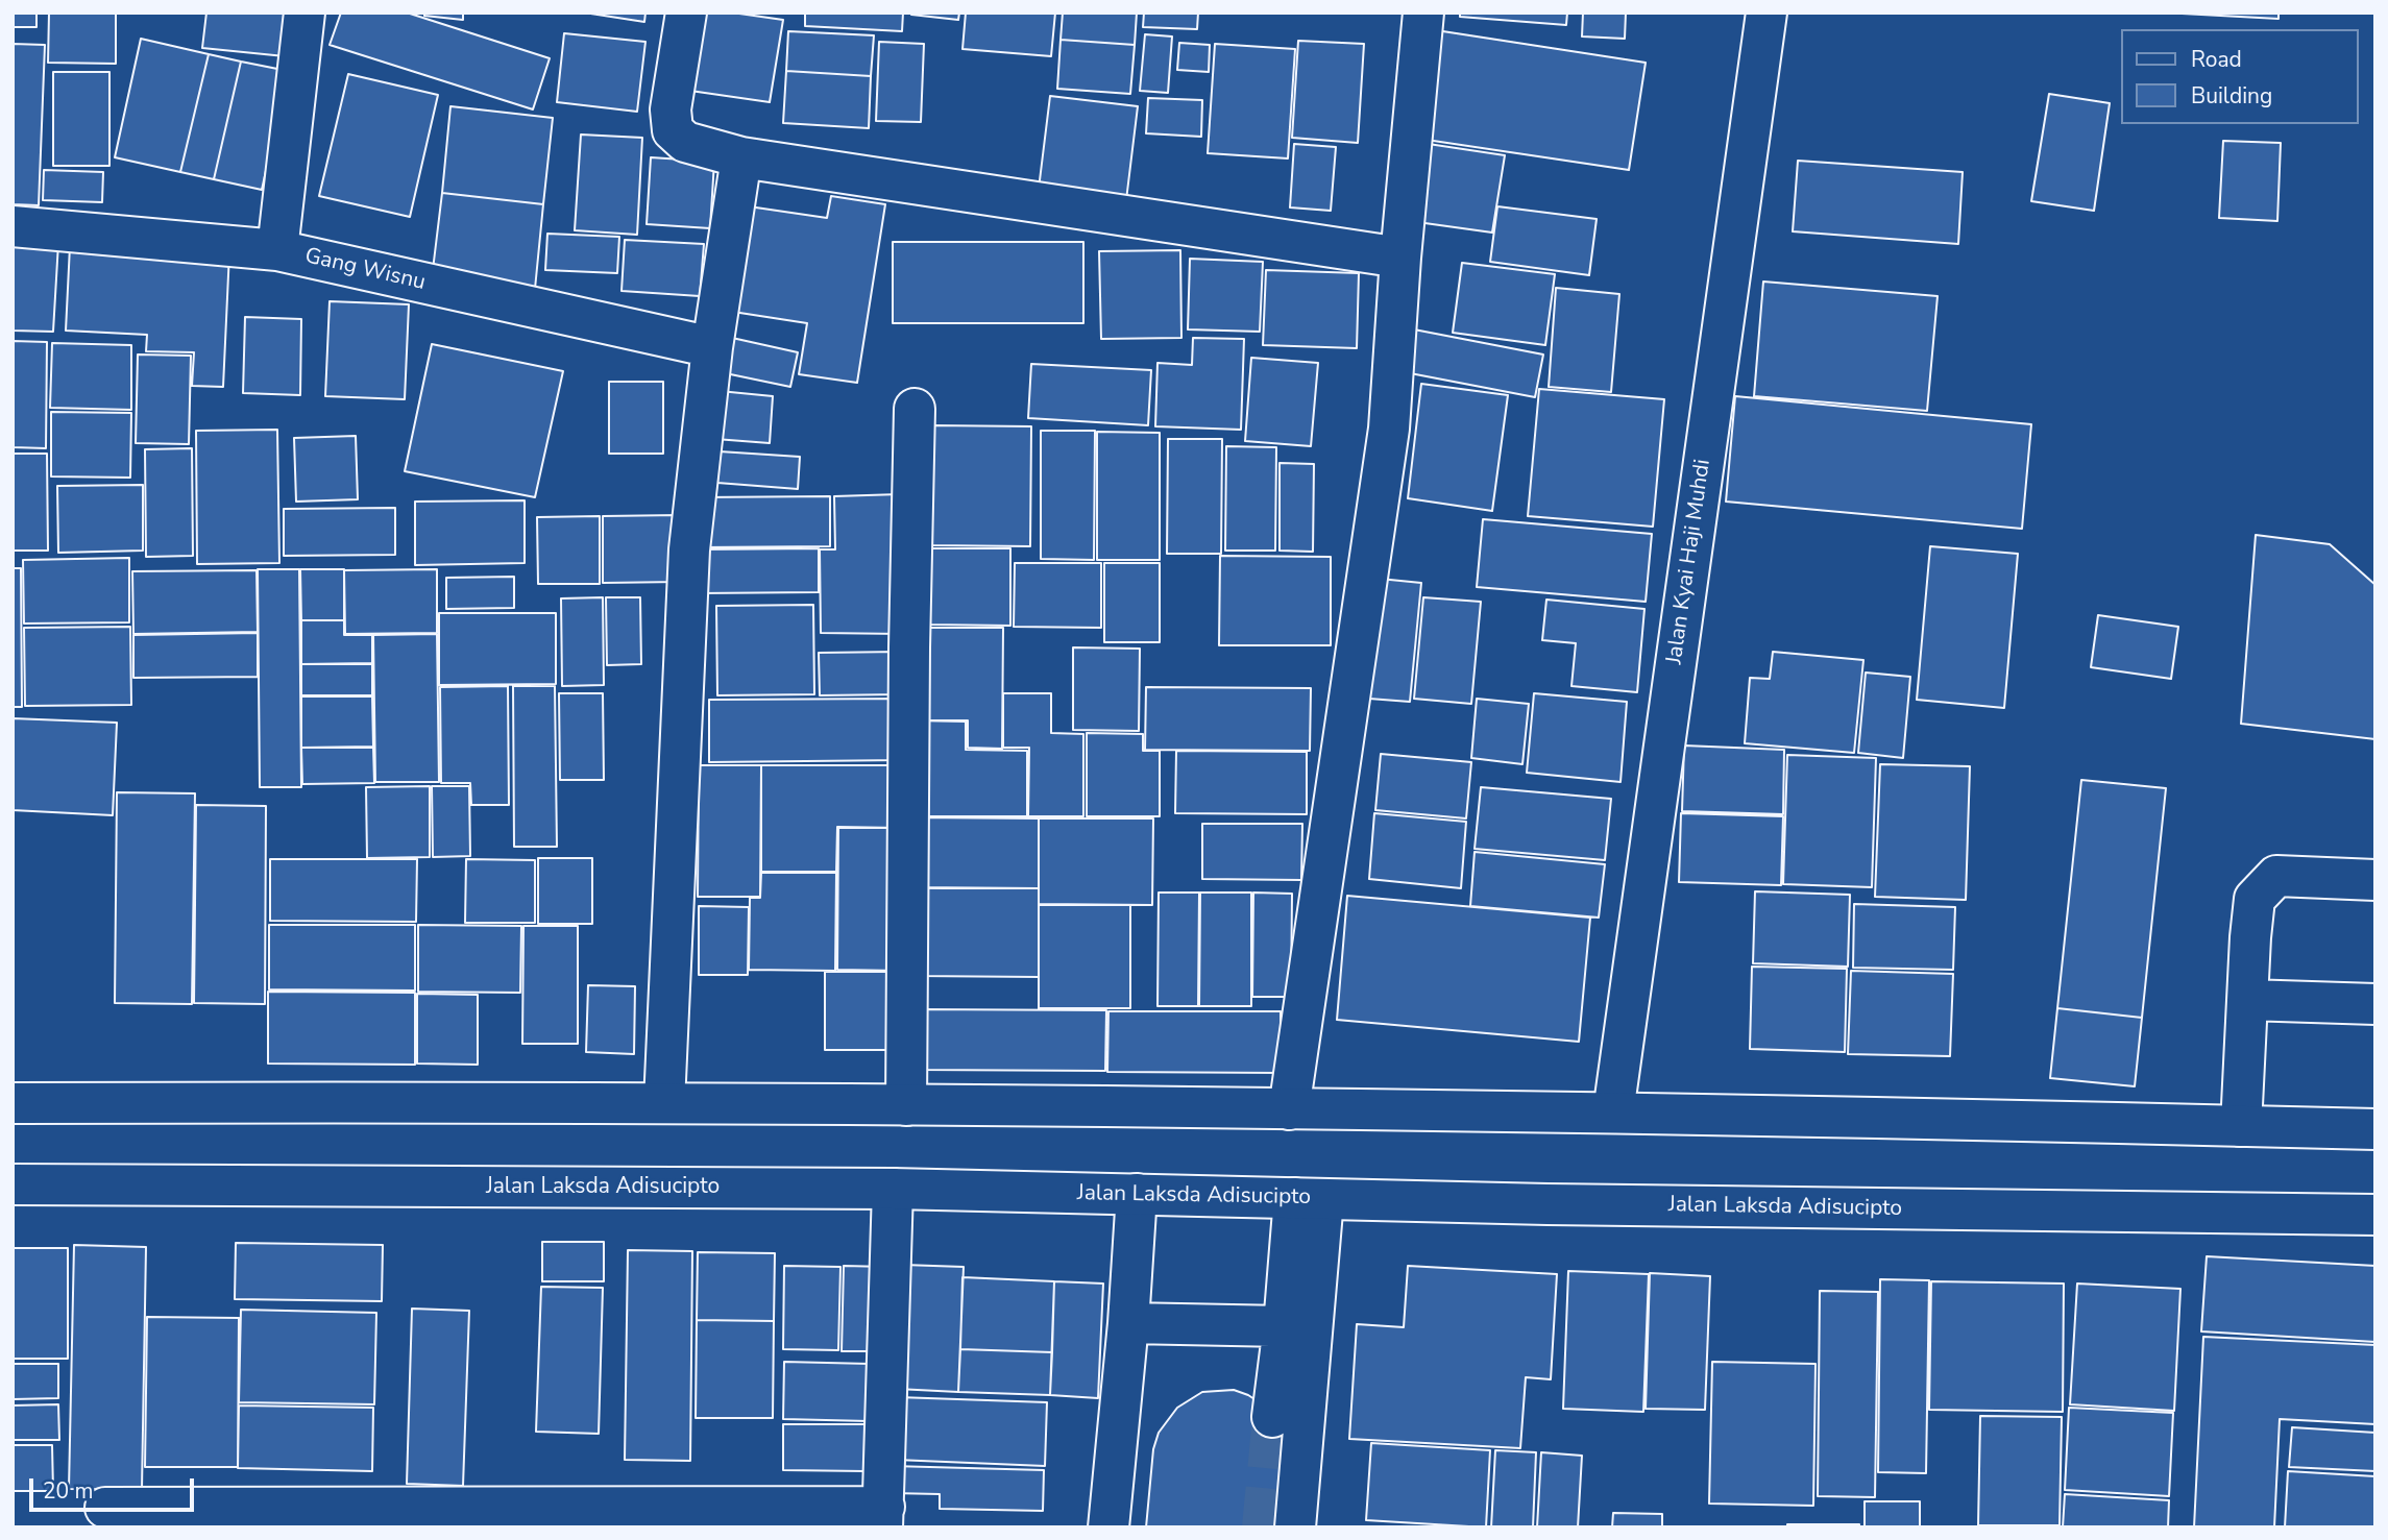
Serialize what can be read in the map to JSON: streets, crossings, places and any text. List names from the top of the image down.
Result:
{
  "streets": {
    "main road": ["Gang Wisnu", "Jalan Kyai Haji Muhdi", "Jalan Laksda Adisucipto"]
  },
  "legend": ["Road", "Building"],
  "scale_bar": "20 m"
}
